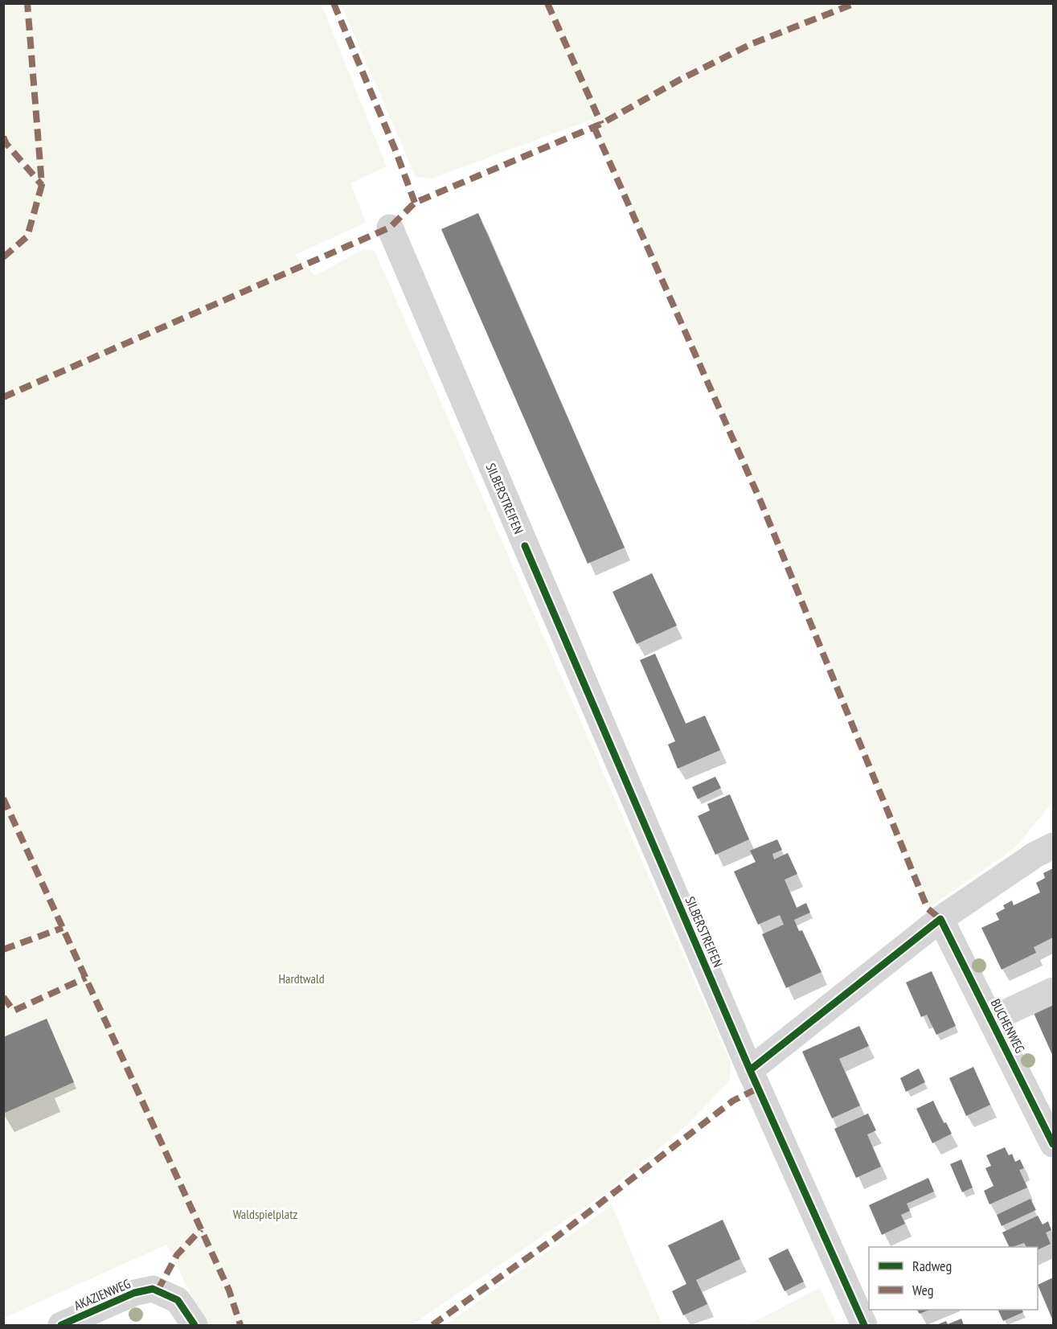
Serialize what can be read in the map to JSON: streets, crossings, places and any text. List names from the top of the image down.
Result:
{
  "streets": {
    "street": ["SILBERSTREIFEN", "BUCHENWEG", "AKAZIENWEG"]
  },
  "parks": ["Hardtwald", "Waldspielplatz"],
  "legend": ["Radweg", "Weg"]
}
